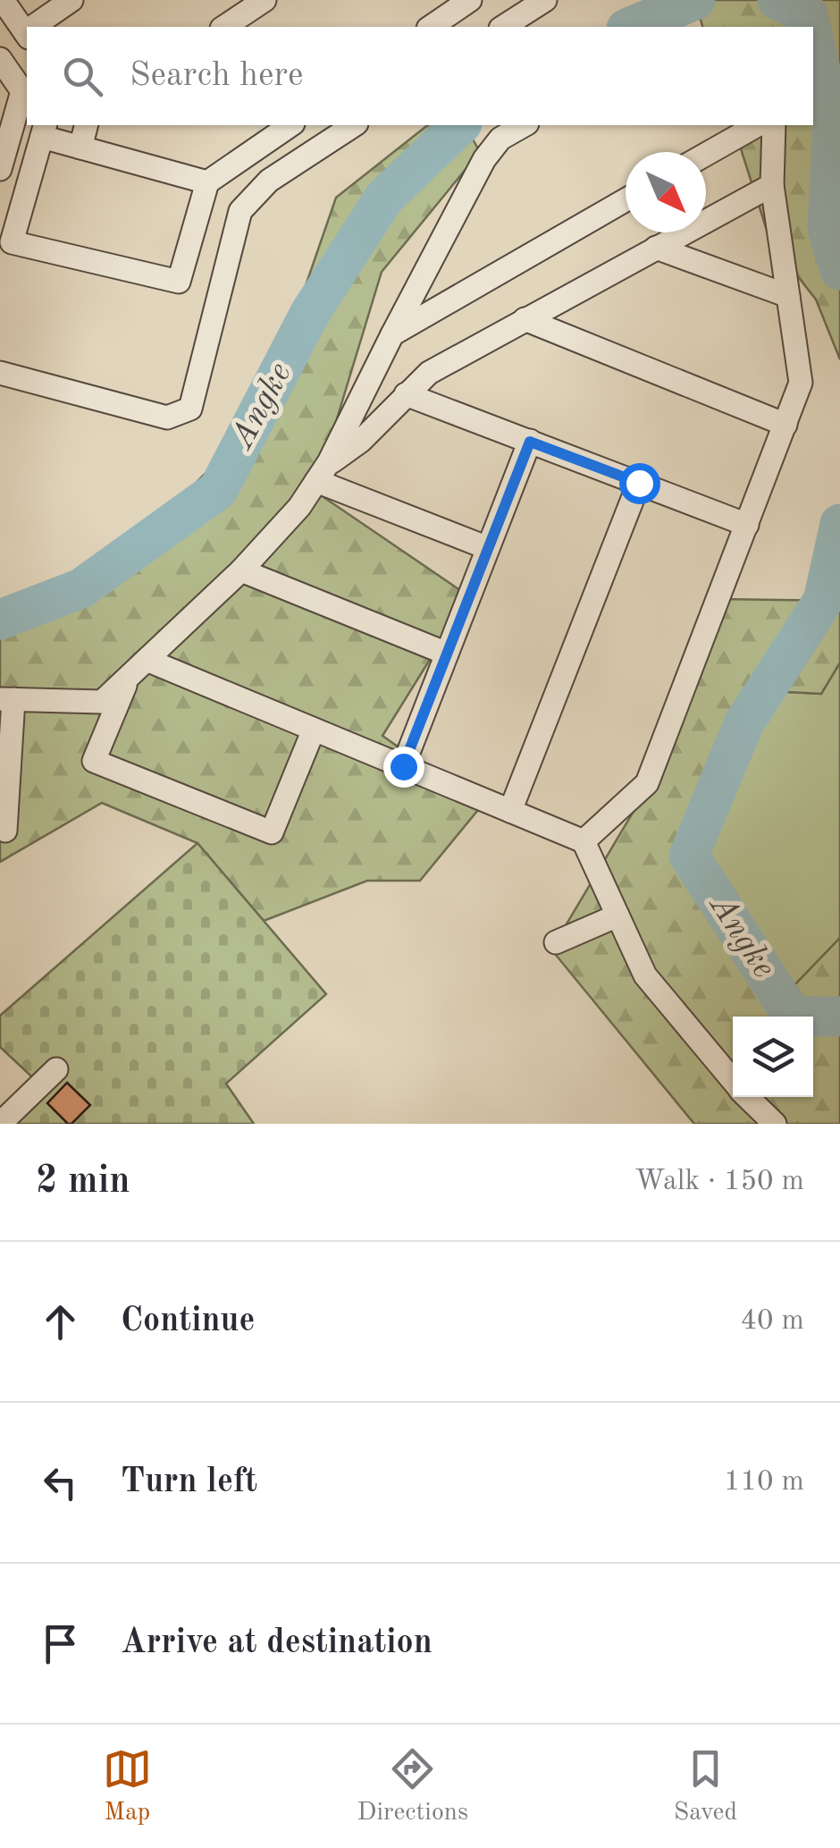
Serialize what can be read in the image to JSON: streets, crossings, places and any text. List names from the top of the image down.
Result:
{
  "water": ["Angke"],
  "north": "bottom right",
  "page": {
    "search": "Search here",
    "heading": ["2 min", "Walk · 150 m"],
    "list": [
      ["Continue", "40 m"],
      ["Turn left", "110 m"],
      "Arrive at destination"
    ],
    "nav": ["Map", "Directions", "Saved"]
  }
}
